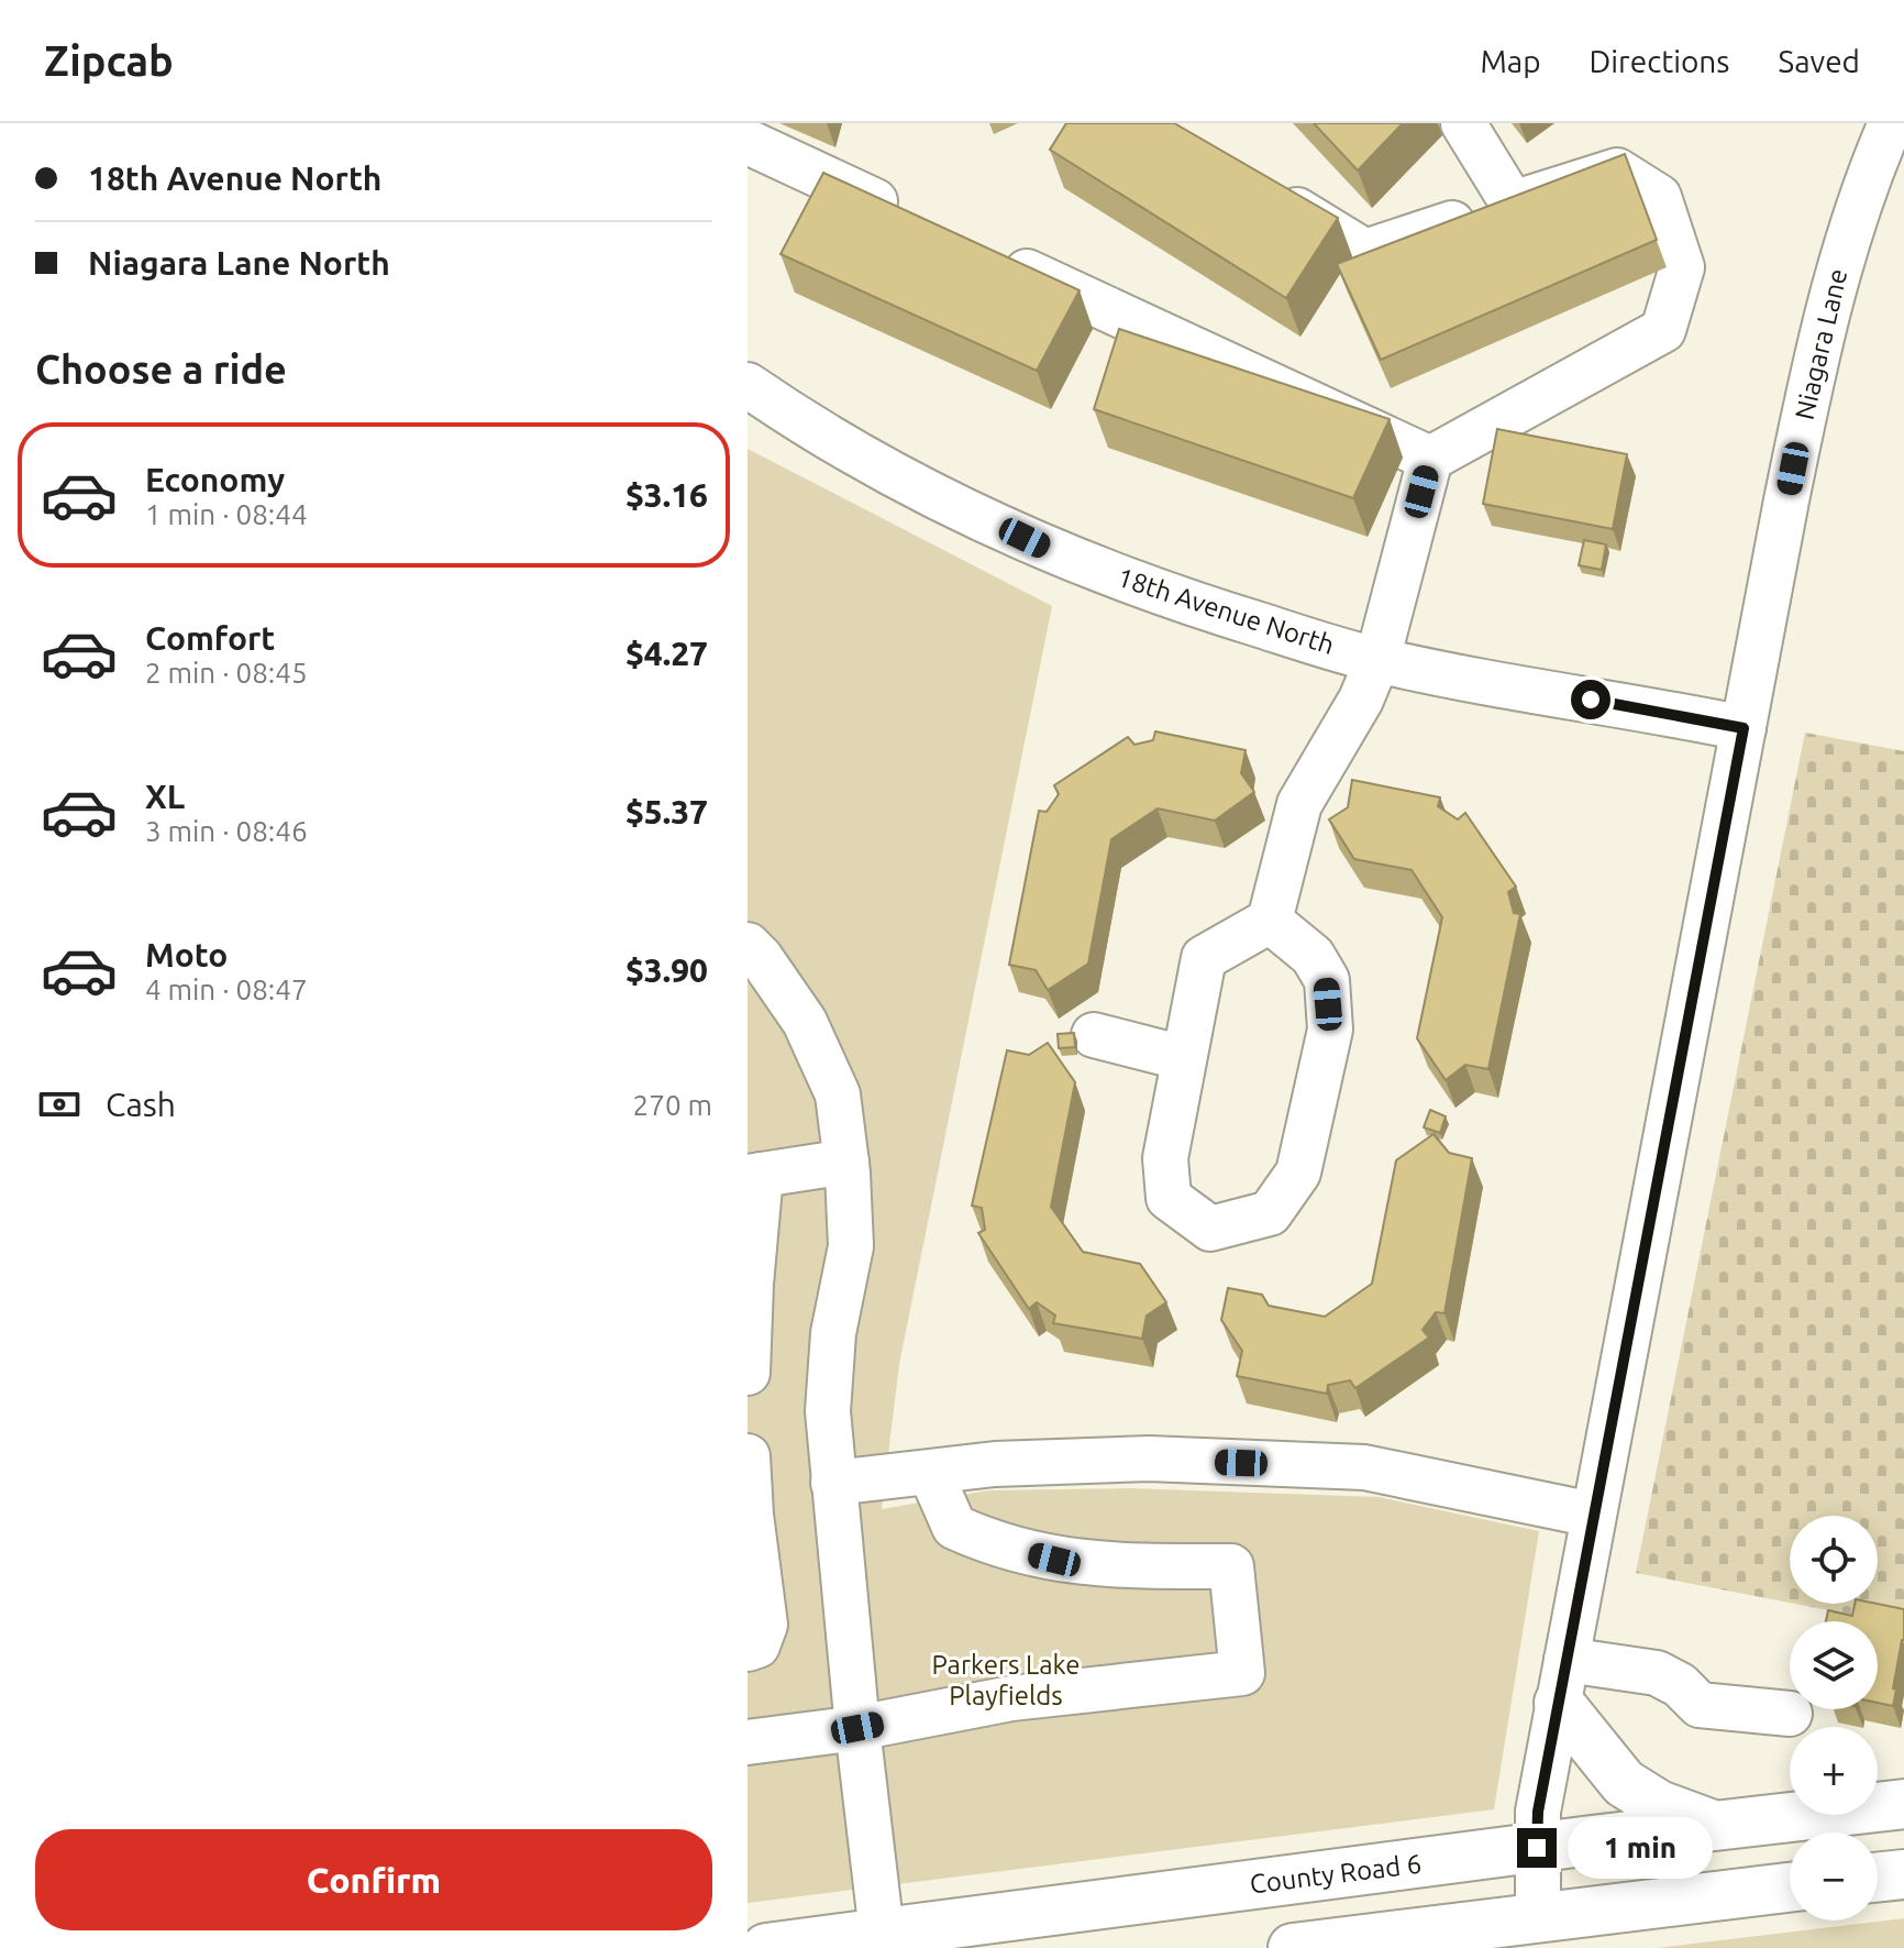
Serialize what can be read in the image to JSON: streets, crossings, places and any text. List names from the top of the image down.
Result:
{
  "streets": {
    "main road": ["County Road 6"],
    "street": ["Niagara Lane", "18th Avenue North"]
  },
  "crossings": [
    ["Niagara Lane", "18th Avenue North"],
    ["Niagara Lane", "County Road 6"]
  ],
  "parks": ["Parkers Lake Playfields"],
  "page": {
    "header": "Zipcab",
    "nav": ["Map", "Directions", "Saved"],
    "banner": ["18th Avenue North", "Niagara Lane North"],
    "heading": "Choose a ride",
    "list": [
      {
        "name": "Economy",
        "note": "1 min · 08:44",
        "value": "$3.16"
      },
      {
        "name": "Comfort",
        "note": "2 min · 08:45",
        "value": "$4.27"
      },
      {
        "name": "XL",
        "note": "3 min · 08:46",
        "value": "$5.37"
      },
      {
        "name": "Moto",
        "note": "4 min · 08:47",
        "value": "$3.90"
      }
    ],
    "pay": ["Cash", "270 m"],
    "map_buttons": ["+", "−"],
    "buttons": "Confirm",
    "bubble": "1 min"
  }
}
